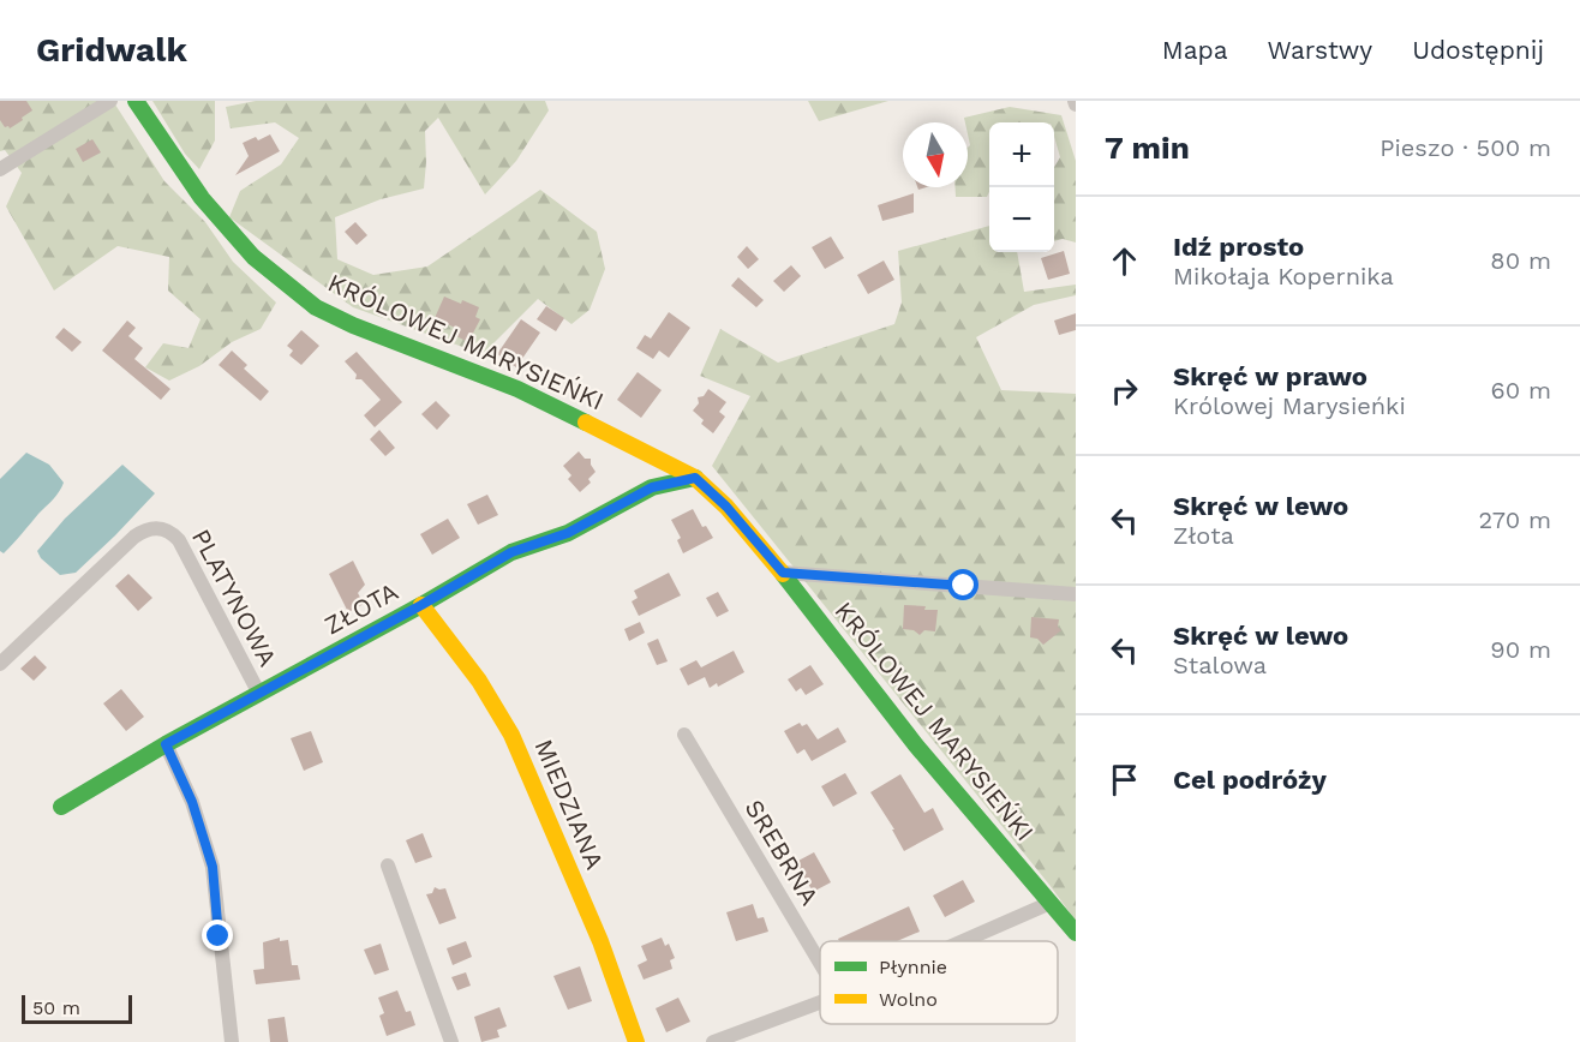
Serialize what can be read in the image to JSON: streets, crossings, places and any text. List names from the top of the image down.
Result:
{
  "streets": {
    "street": [
      "KRÓLOWEJ MARYSIEŃKI",
      "PLATYNOWA",
      "ZŁOTA",
      "MIEDZIANA",
      "SREBRNA"
    ]
  },
  "crossings": [
    ["KRÓLOWEJ MARYSIEŃKI", "ZŁOTA"],
    ["PLATYNOWA", "ZŁOTA"],
    ["ZŁOTA", "MIEDZIANA"]
  ],
  "legend": ["Płynnie", "Wolno"],
  "scale_bar": "50 m",
  "north": "bottom",
  "page": {
    "header": "Gridwalk",
    "nav": ["Mapa", "Warstwy", "Udostępnij"],
    "heading": ["7 min", "Pieszo · 500 m"],
    "map_buttons": ["+", "−"],
    "list": [
      ["Idź prosto", "Mikołaja Kopernika", "80 m"],
      ["Skręć w prawo", "Królowej Marysieńki", "60 m"],
      ["Skręć w lewo", "Złota", "270 m"],
      ["Skręć w lewo", "Stalowa", "90 m"],
      "Cel podróży"
    ],
    "scale": "50 m"
  }
}
